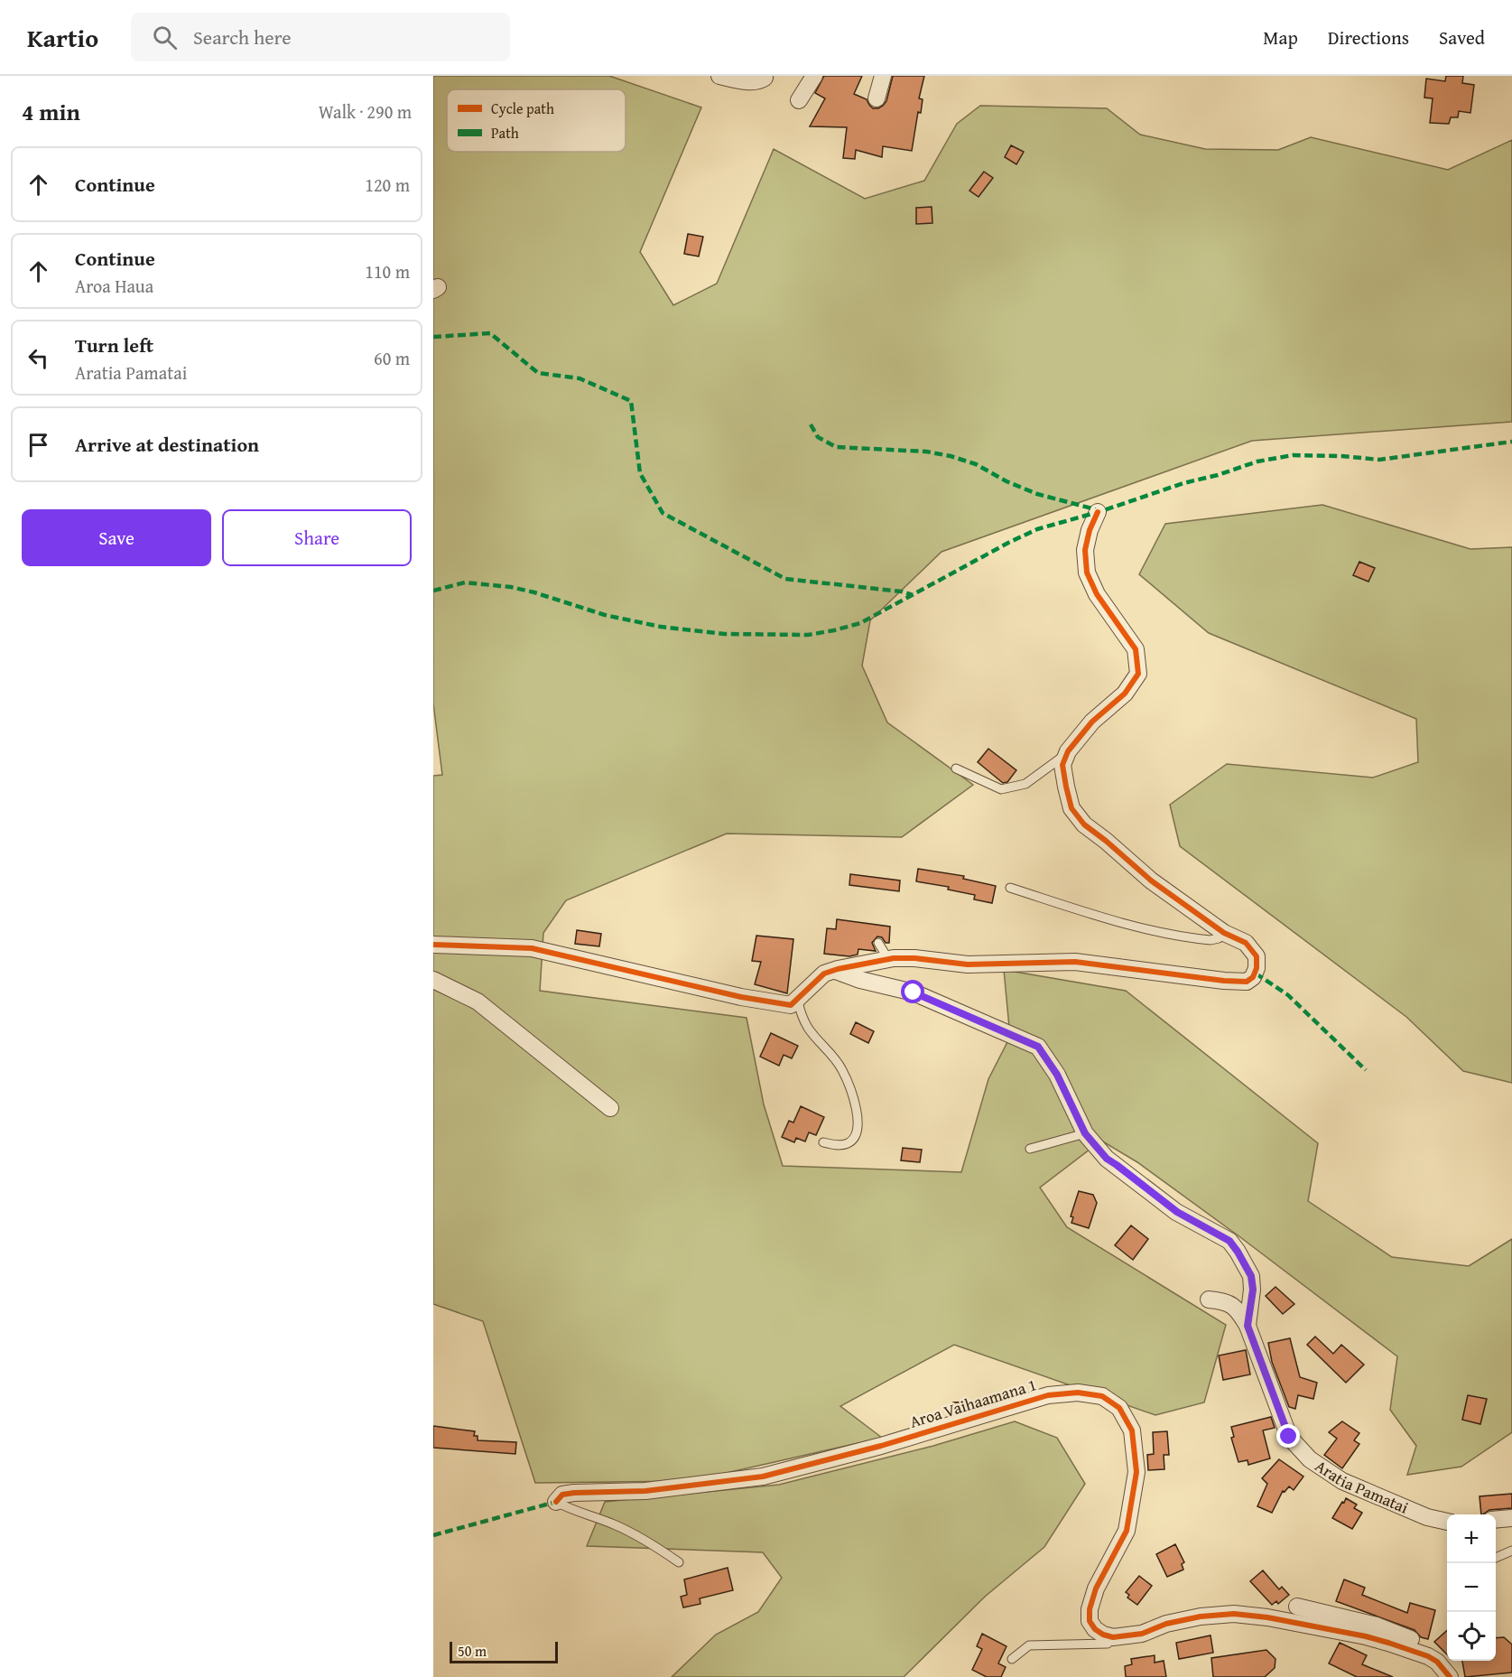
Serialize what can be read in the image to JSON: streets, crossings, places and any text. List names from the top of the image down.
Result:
{
  "streets": {
    "street": ["Aroa Vaihaamana 1", "Aratia Pamatai"]
  },
  "legend": ["Cycle path", "Path"],
  "scale_bar": "50 m",
  "page": {
    "header": "Kartio",
    "search": "Search here",
    "nav": ["Map", "Directions", "Saved"],
    "heading": ["4 min", "Walk · 290 m"],
    "list": [
      ["Continue", "120 m"],
      ["Continue", "Aroa Haua", "110 m"],
      ["Turn left", "Aratia Pamatai", "60 m"],
      "Arrive at destination"
    ],
    "buttons": ["Save", "Share"],
    "map_buttons": ["+", "−"],
    "scale": "50 m"
  }
}
